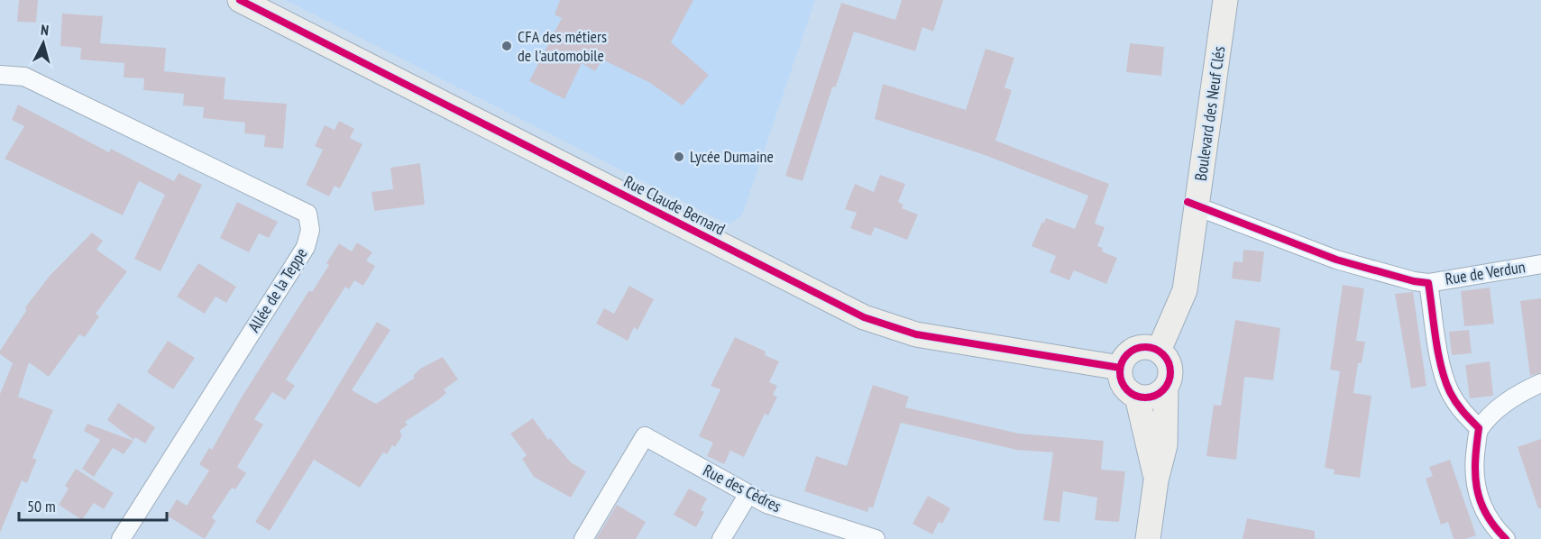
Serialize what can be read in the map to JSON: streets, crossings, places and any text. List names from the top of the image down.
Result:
{
  "streets": {
    "street": [
      "Boulevard des Neuf Clés",
      "Rue Claude Bernard",
      "Rue de Verdun",
      "Allée de la Teppe",
      "Rue des Cèdres"
    ]
  },
  "crossings": [
    ["Boulevard des Neuf Clés", "Rue Claude Bernard"]
  ],
  "places": ["CFA des métiers de l'automobile", "Lycée Dumaine"],
  "scale_bar": "50 m",
  "north": "top"
}
